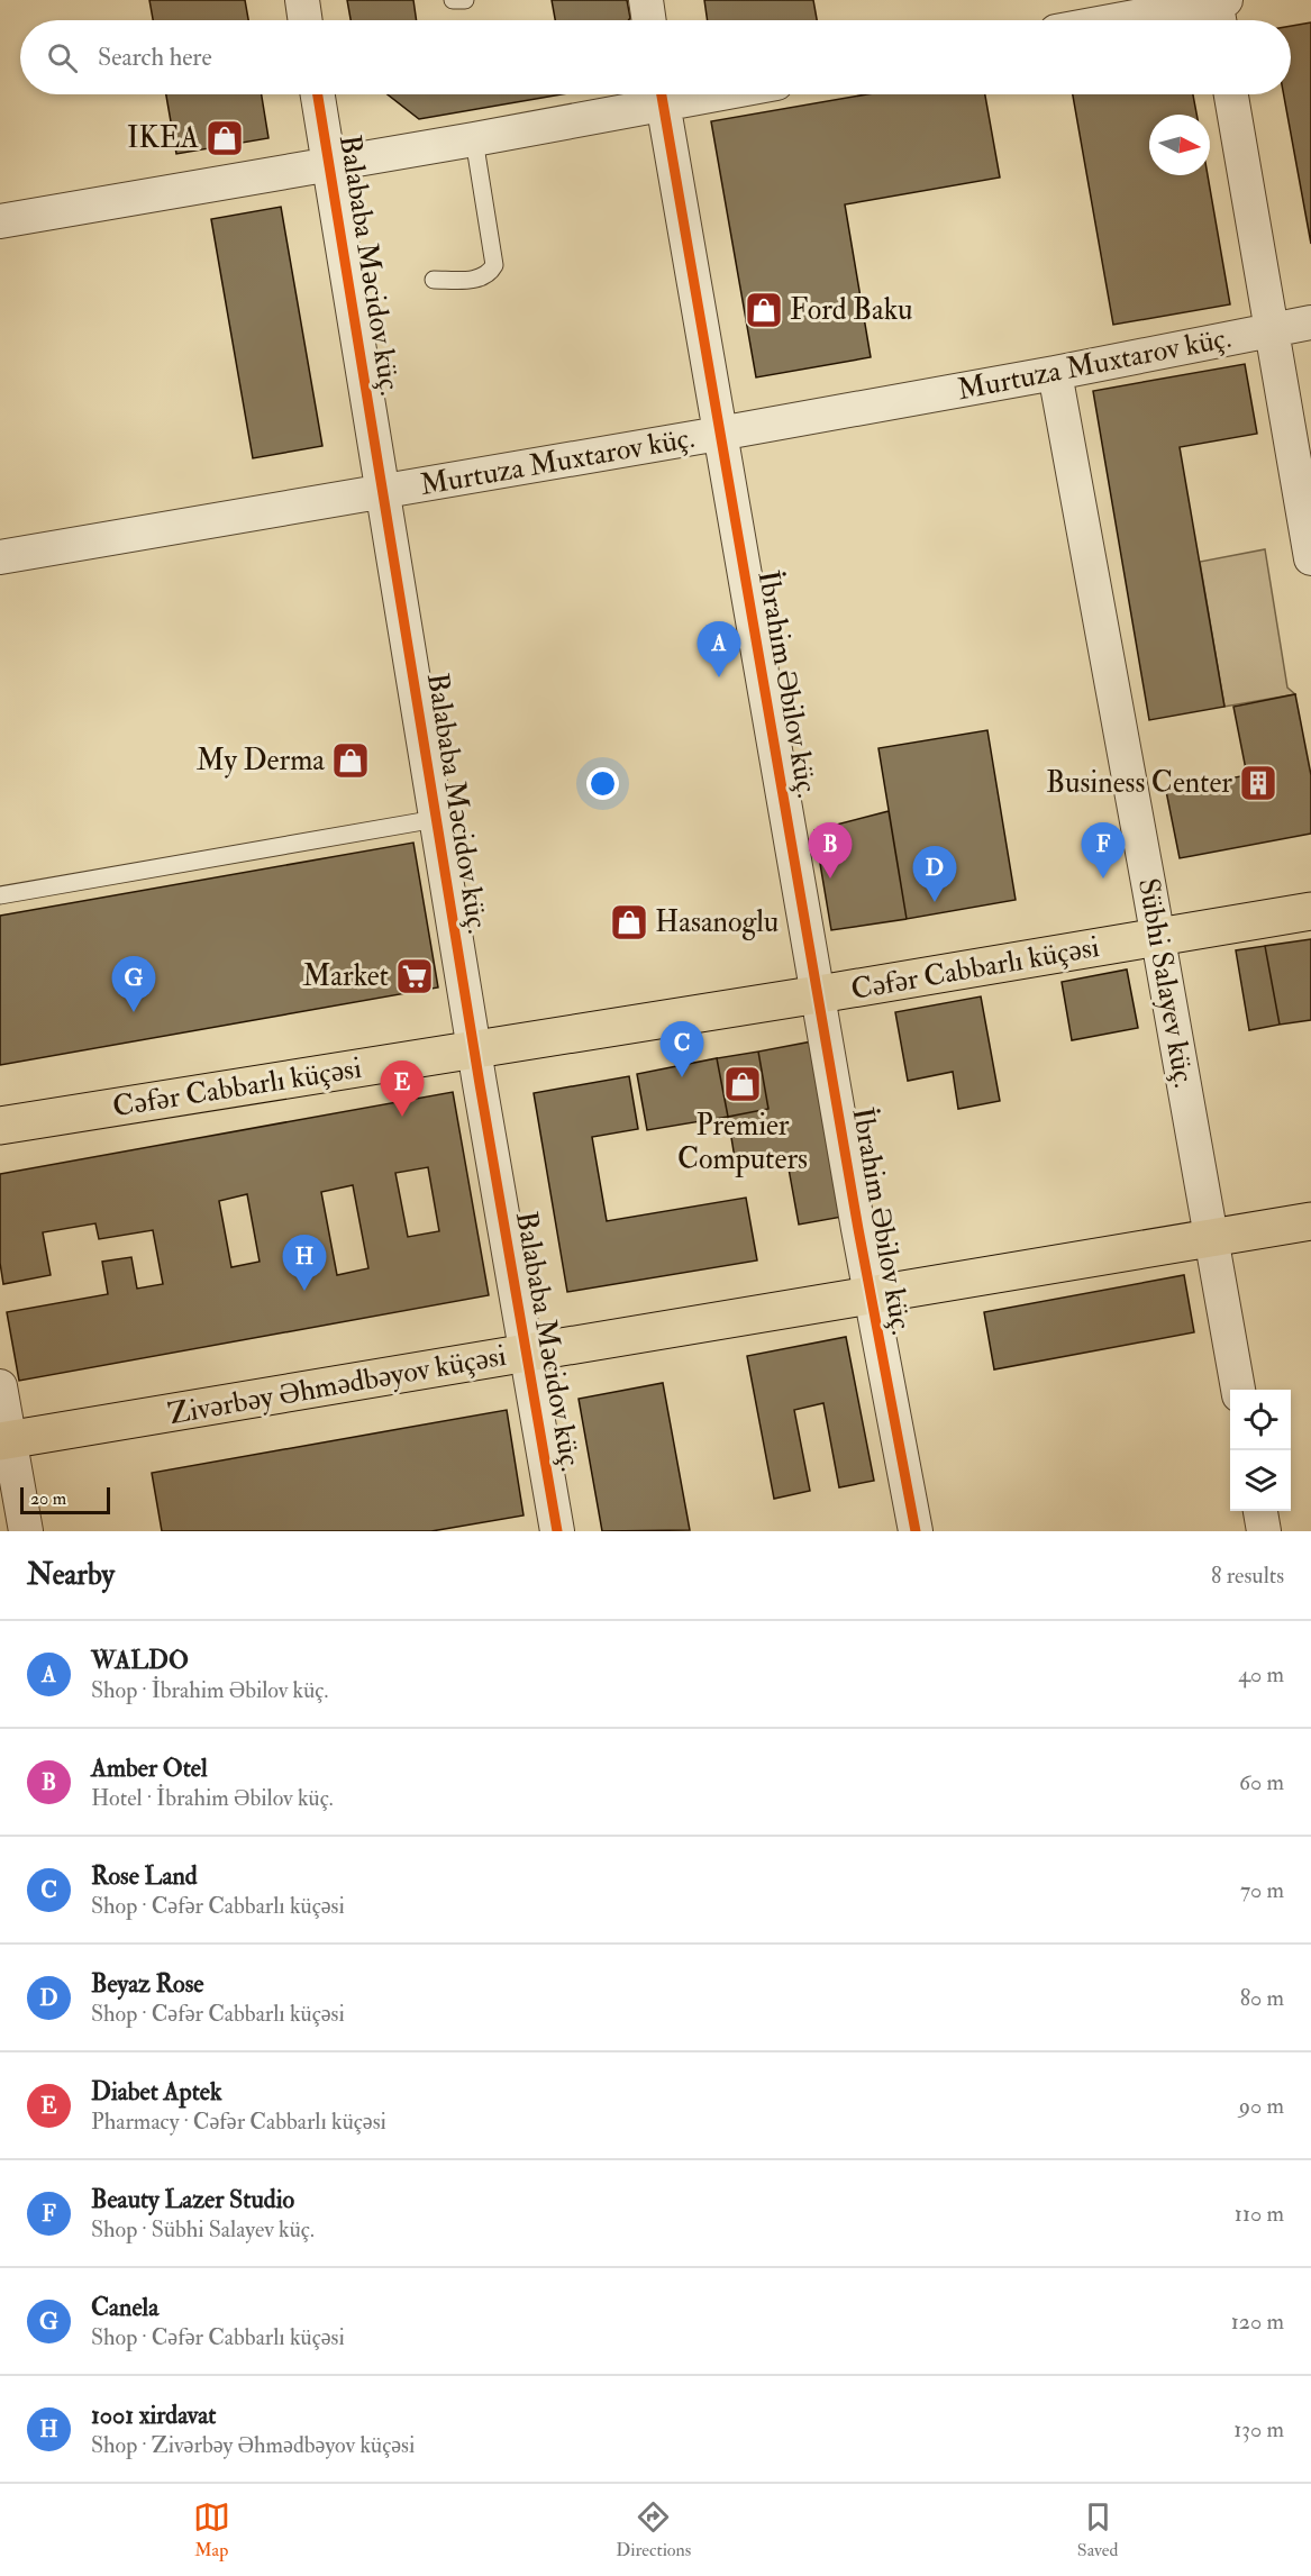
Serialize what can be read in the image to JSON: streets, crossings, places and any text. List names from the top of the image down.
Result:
{
  "streets": {
    "main road": ["Cəfər Cabbarlı küçəsi", "Zivərbəy Əhmədbəyov küçəsi"],
    "street": [
      "Balababa Məcidov küç.",
      "Murtuza Muxtarov küç.",
      "İbrahim Əbilov küç.",
      "Sübhi Salayev küç."
    ]
  },
  "crossings": [
    ["Balababa Məcidov küç.", "Murtuza Muxtarov küç."],
    ["Balababa Məcidov küç.", "Cəfər Cabbarlı küçəsi"],
    ["Balababa Məcidov küç.", "Zivərbəy Əhmədbəyov küçəsi"],
    ["Murtuza Muxtarov küç.", "İbrahim Əbilov küç."],
    ["Murtuza Muxtarov küç.", "Sübhi Salayev küç."],
    ["İbrahim Əbilov küç.", "Cəfər Cabbarlı küçəsi"],
    ["İbrahim Əbilov küç.", "Zivərbəy Əhmədbəyov küçəsi"],
    ["Cəfər Cabbarlı küçəsi", "Sübhi Salayev küç."],
    ["Sübhi Salayev küç.", "Zivərbəy Əhmədbəyov küçəsi"]
  ],
  "places": {
    "shop": [
      "IKEA",
      "Ford Baku",
      "My Derma",
      "Hasanoglu",
      "Premier Computers"
    ],
    "building": ["Business Center"],
    "supermarket": ["Market"]
  },
  "scale_bar": "20 m",
  "north": "right",
  "page": {
    "search": "Search here",
    "pins": [
      "A",
      "B",
      "F",
      "D",
      "G",
      "C",
      "E",
      "H"
    ],
    "scale": "20 m",
    "heading": ["Nearby", "8 results"],
    "list": [
      {
        "mark": "A",
        "name": "WALDO",
        "note": "Shop · İbrahim Əbilov küç.",
        "value": "40 m"
      },
      {
        "mark": "B",
        "name": "Amber Otel",
        "note": "Hotel · İbrahim Əbilov küç.",
        "value": "60 m"
      },
      {
        "mark": "C",
        "name": "Rose Land",
        "note": "Shop · Cəfər Cabbarlı küçəsi",
        "value": "70 m"
      },
      {
        "mark": "D",
        "name": "Beyaz Rose",
        "note": "Shop · Cəfər Cabbarlı küçəsi",
        "value": "80 m"
      },
      {
        "mark": "E",
        "name": "Diabet Aptek",
        "note": "Pharmacy · Cəfər Cabbarlı küçəsi",
        "value": "90 m"
      },
      {
        "mark": "F",
        "name": "Beauty Lazer Studio",
        "note": "Shop · Sübhi Salayev küç.",
        "value": "110 m"
      },
      {
        "mark": "G",
        "name": "Canela",
        "note": "Shop · Cəfər Cabbarlı küçəsi",
        "value": "120 m"
      },
      {
        "mark": "H",
        "name": "1001 xirdavat",
        "note": "Shop · Zivərbəy Əhmədbəyov küçəsi",
        "value": "130 m"
      }
    ],
    "nav": ["Map", "Directions", "Saved"]
  }
}
